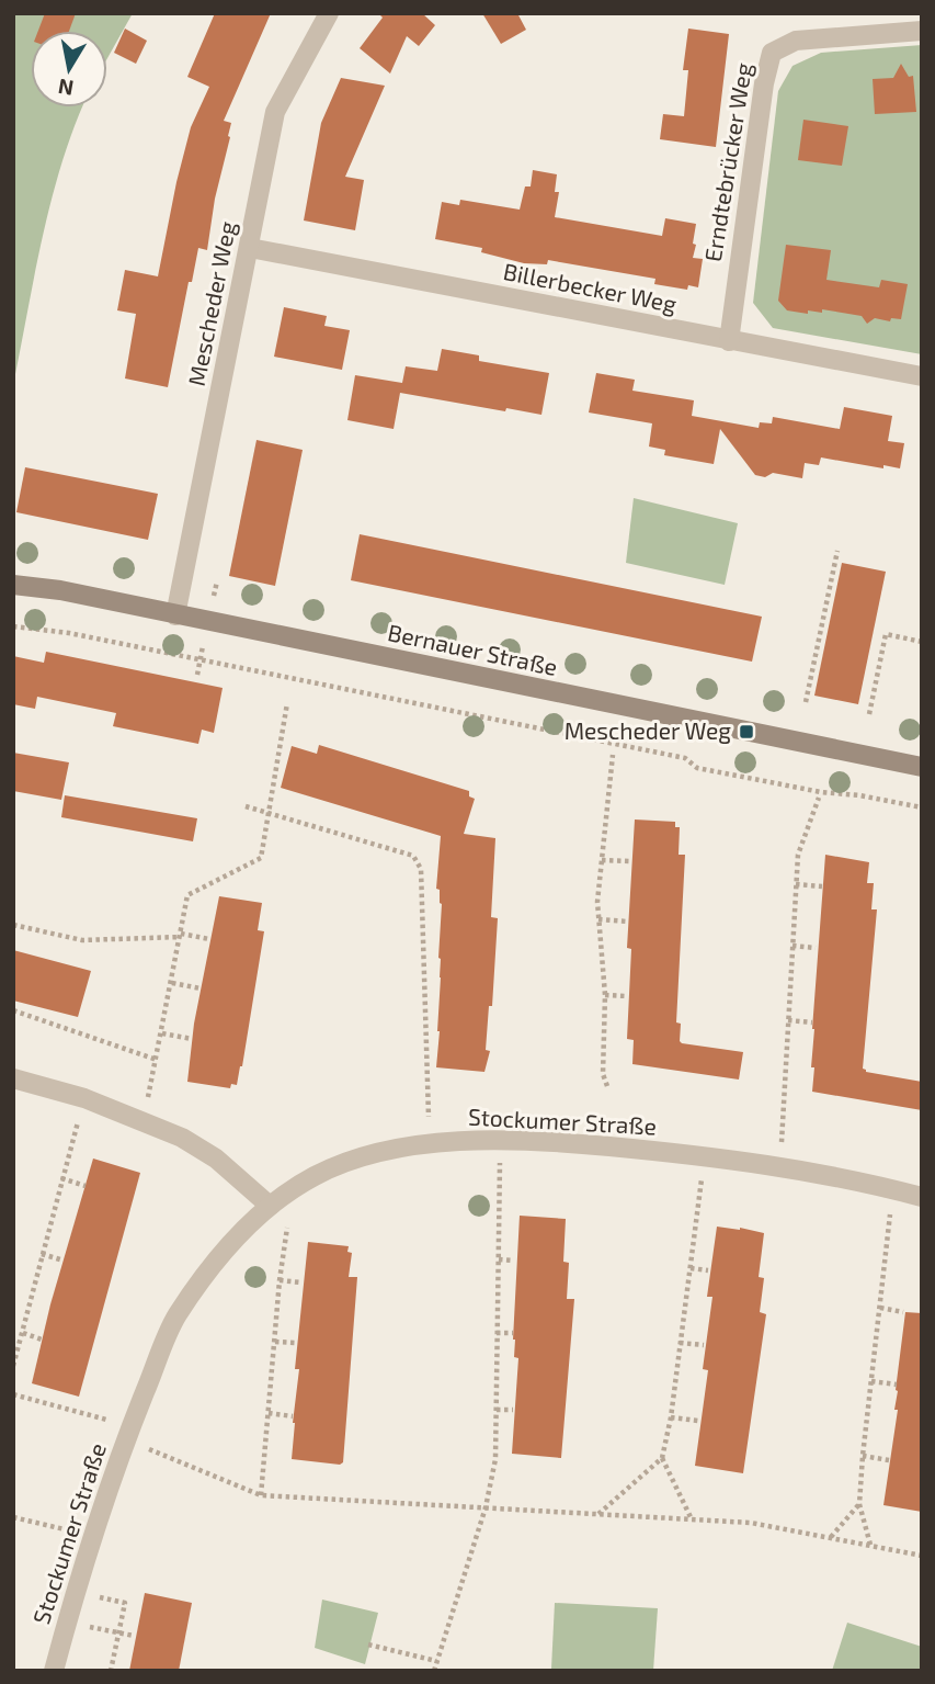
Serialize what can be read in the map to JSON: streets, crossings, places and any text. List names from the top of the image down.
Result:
{
  "streets": {
    "main road": ["Bernauer Straße"],
    "street": [
      "Erndtebrücker Weg",
      "Billerbecker Weg",
      "Mescheder Weg",
      "Stockumer Straße"
    ]
  },
  "crossings": [
    ["Erndtebrücker Weg", "Billerbecker Weg"],
    ["Billerbecker Weg", "Mescheder Weg"],
    ["Mescheder Weg", "Bernauer Straße"]
  ],
  "places": {
    "transit": ["Mescheder Weg"]
  },
  "north": "bottom"
}
